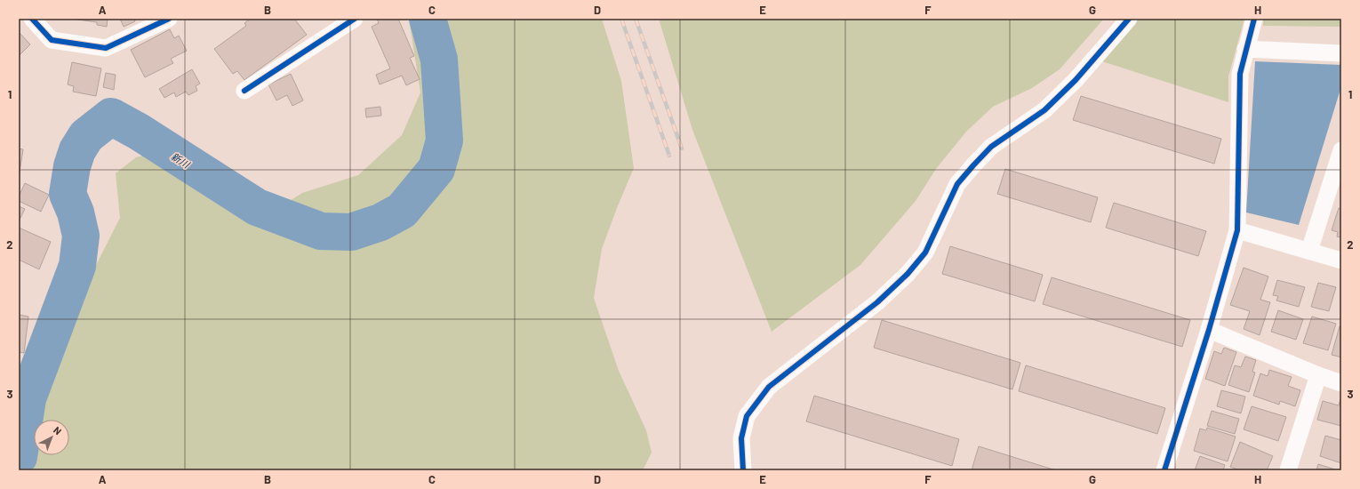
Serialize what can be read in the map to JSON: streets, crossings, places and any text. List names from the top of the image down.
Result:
{
  "water": ["新川"],
  "north": "top right",
  "grid": {
    "columns": [
      "A",
      "B",
      "C",
      "D",
      "E",
      "F",
      "G",
      "H"
    ],
    "rows": ["1", "2", "3"]
  }
}
